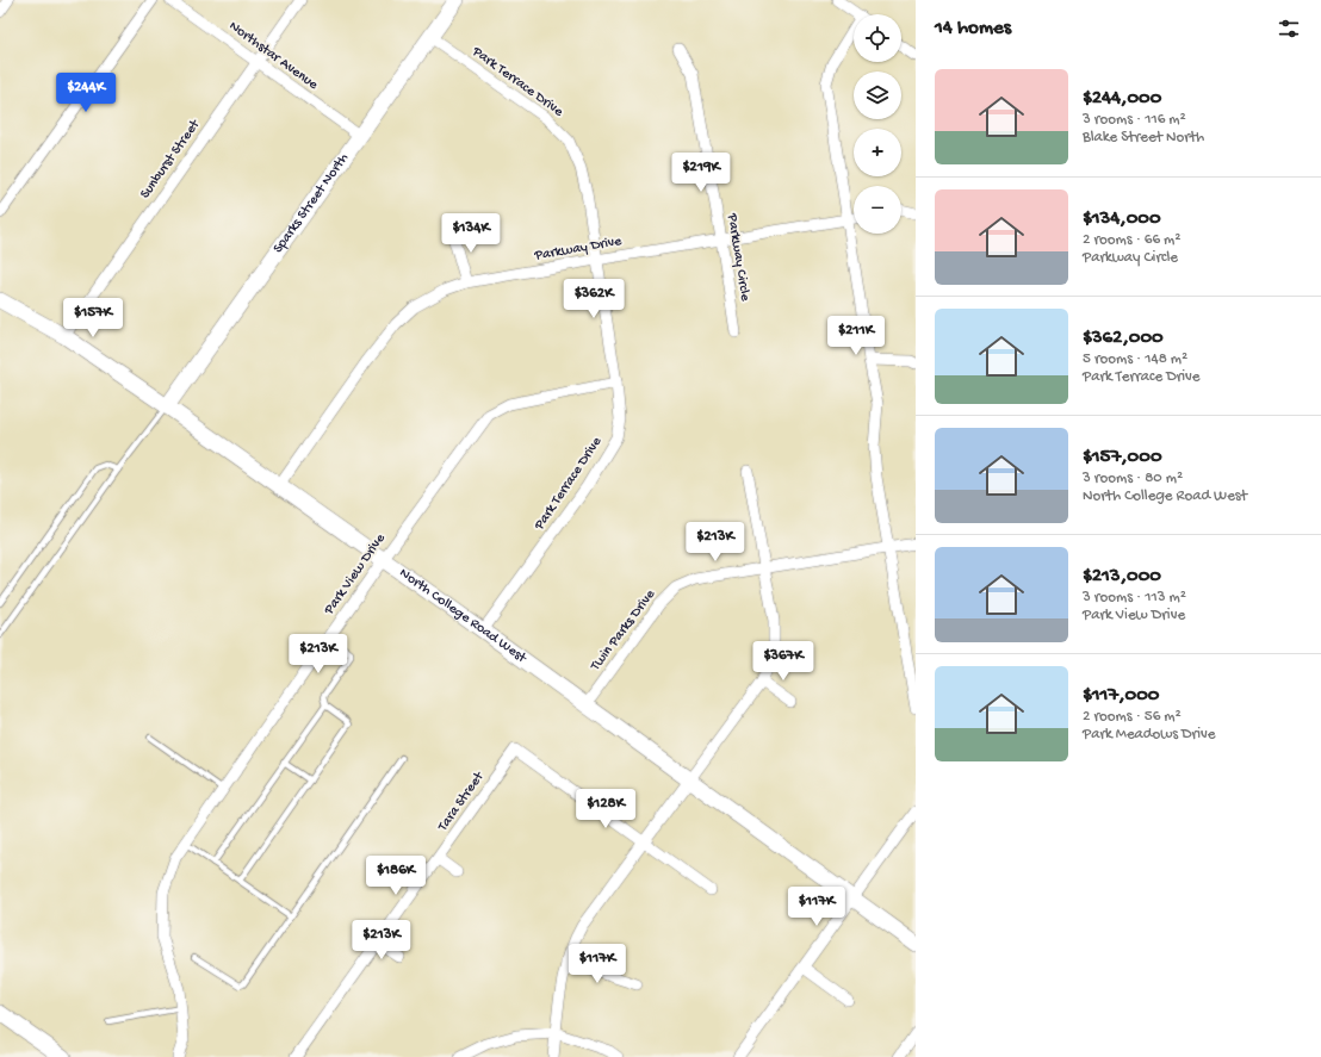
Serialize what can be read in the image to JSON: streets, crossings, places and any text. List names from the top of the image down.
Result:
{
  "streets": {
    "street": [
      "Northstar Avenue",
      "Park Terrace Drive",
      "Sunburst Street",
      "Sparks Street North",
      "Parkway Drive",
      "Parkway Circle",
      "Park View Drive",
      "North College Road West",
      "Twin Parks Drive",
      "Tara Street"
    ]
  },
  "crossings": [
    ["Northstar Avenue", "Sunburst Street"],
    ["Northstar Avenue", "Sparks Street North"],
    ["Park Terrace Drive", "Sparks Street North"],
    ["Park Terrace Drive", "Parkway Drive"],
    ["Park Terrace Drive", "Park View Drive"],
    ["Park Terrace Drive", "North College Road West"],
    ["Sunburst Street", "North College Road West"],
    ["Sparks Street North", "North College Road West"],
    ["Parkway Drive", "Parkway Circle"],
    ["Parkway Drive", "North College Road West"],
    ["Park View Drive", "North College Road West"],
    ["North College Road West", "Twin Parks Drive"]
  ],
  "page": {
    "heading": "14 homes",
    "map_buttons": ["+", "−"],
    "list": [
      {
        "name": "$244,000",
        "note": "3 rooms · 116 m² · Blake Street North"
      },
      {
        "name": "$134,000",
        "note": "2 rooms · 66 m² · Parkway Circle"
      },
      {
        "name": "$362,000",
        "note": "5 rooms · 148 m² · Park Terrace Drive"
      },
      {
        "name": "$157,000",
        "note": "3 rooms · 80 m² · North College Road West"
      },
      {
        "name": "$213,000",
        "note": "3 rooms · 113 m² · Park View Drive"
      },
      {
        "name": "$117,000",
        "note": "2 rooms · 56 m² · Park Meadows Drive"
      }
    ],
    "price": [
      "$244K",
      "$219K",
      "$134K",
      "$362K",
      "$157K",
      "$211K",
      "$213K",
      "$213K",
      "$367K",
      "$128K",
      "$186K",
      "$117K",
      "$213K",
      "$117K"
    ]
  }
}
